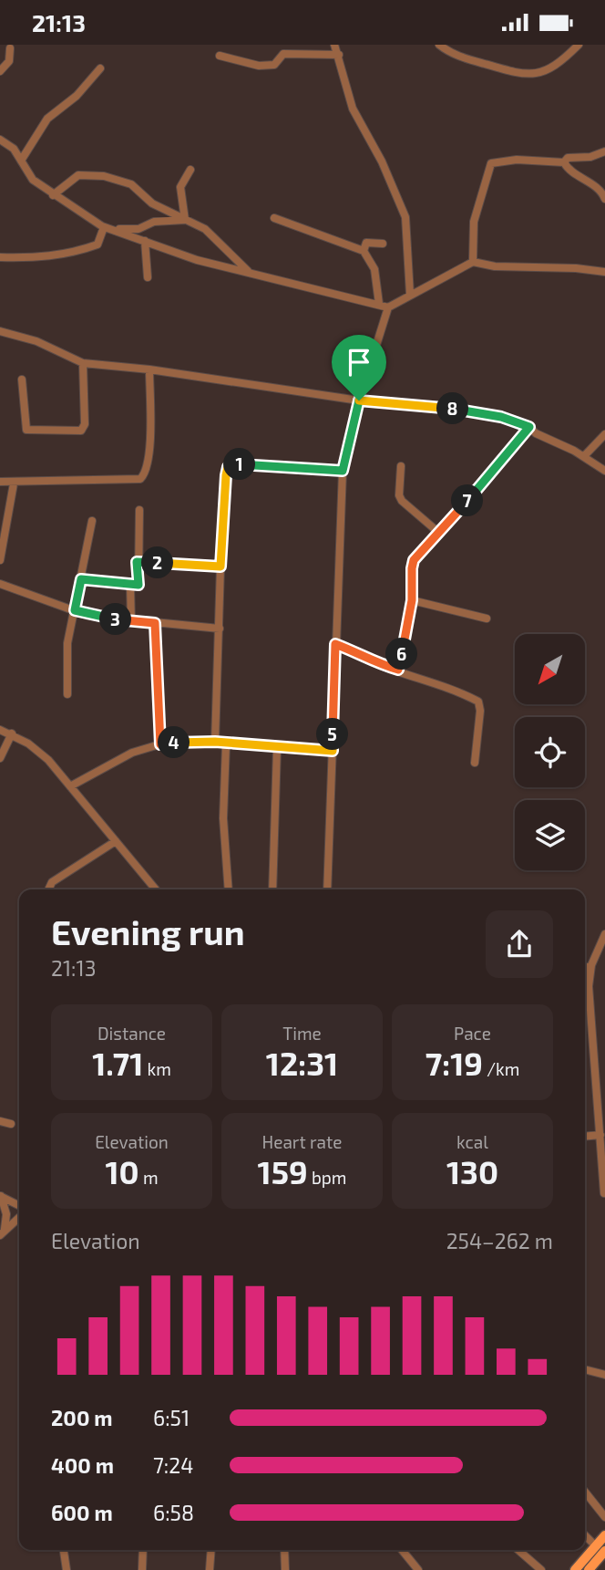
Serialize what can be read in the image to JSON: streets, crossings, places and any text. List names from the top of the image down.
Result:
{
  "north": "bottom left",
  "page": {
    "status": "21:13",
    "pins": [
      "8",
      "1",
      "7",
      "2",
      "3",
      "6",
      "5",
      "4"
    ],
    "heading": ["Evening run", "21:13"],
    "stats": [
      ["Distance", "1.71 km"],
      ["Time", "12:31"],
      ["Pace", "7:19 /km"],
      ["Elevation", "10 m"],
      ["Heart rate", "159 bpm"],
      ["kcal", "130"]
    ],
    "chart": ["Elevation", "254–262 m"],
    "list": [
      {
        "name": "200 m",
        "note": "6:51"
      },
      {
        "name": "400 m",
        "note": "7:24"
      },
      {
        "name": "600 m",
        "note": "6:58"
      }
    ]
  }
}
